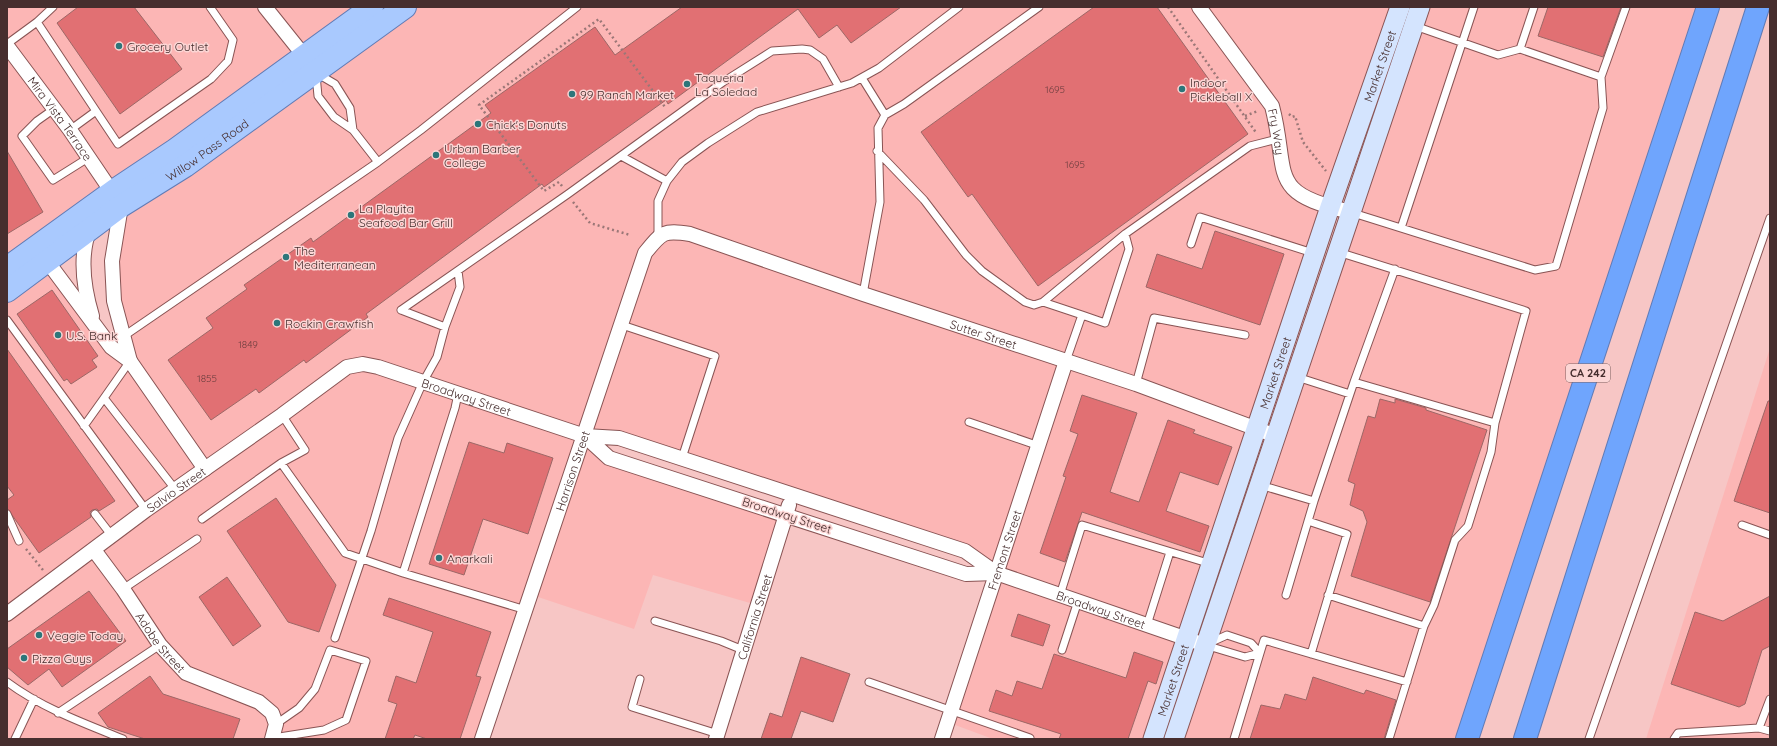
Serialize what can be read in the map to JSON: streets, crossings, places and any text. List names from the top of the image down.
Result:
{
  "streets": {
    "highway": ["CA 242"],
    "main road": ["Market Street", "Willow Pass Road"],
    "street": [
      "Mira Vista Terrace",
      "Fry Way",
      "Sutter Street",
      "Broadway Street",
      "Harrison Street",
      "Salvio Street",
      "Fremont Street",
      "California Street",
      "Adobe Street"
    ]
  },
  "crossings": [
    ["Market Street", "Fry Way"],
    ["Market Street", "Sutter Street"],
    ["Market Street", "Broadway Street"],
    ["Mira Vista Terrace", "Willow Pass Road"],
    ["Sutter Street", "Harrison Street"],
    ["Sutter Street", "Fremont Street"],
    ["Broadway Street", "Harrison Street"],
    ["Broadway Street", "Salvio Street"],
    ["Broadway Street", "Fremont Street"],
    ["Broadway Street", "California Street"],
    ["Salvio Street", "Adobe Street"]
  ],
  "places": [
    "Grocery Outlet",
    "Taqueria La Soledad",
    "Indoor Pickleball X",
    "99 Ranch Market",
    "Chick's Donuts",
    "Urban Barber College",
    "La Playita Seafood Bar Grill",
    "The Mediterranean",
    "Rockin Crawfish",
    "U.S. Bank",
    "Anarkali",
    "Veggie Today",
    "Pizza Guys"
  ],
  "house_numbers": [
    "1695",
    "1695",
    "1849",
    "1855"
  ]
}
